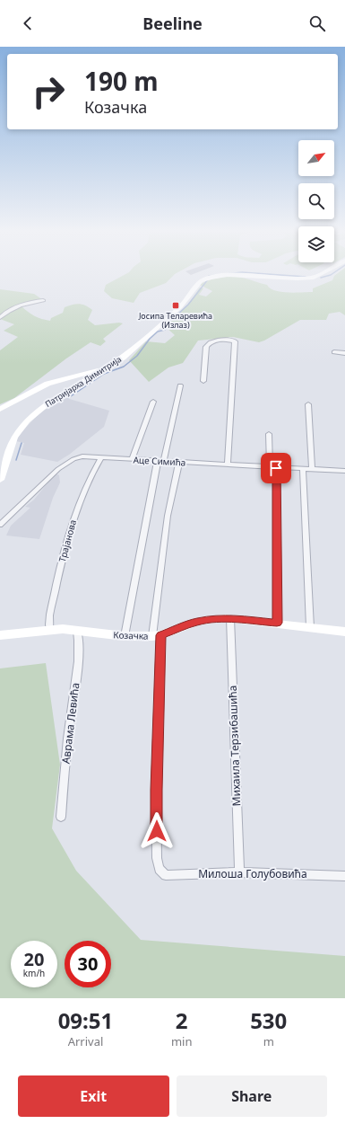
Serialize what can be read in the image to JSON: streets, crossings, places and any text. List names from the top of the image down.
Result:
{
  "streets": {
    "main road": ["Патријарха Димитрија", "Козачка"],
    "street": [
      "Аце Симића",
      "Трајанова",
      "Аврама Левића",
      "Михаила Терзибашића",
      "Милоша Голубовића"
    ]
  },
  "crossings": [
    ["Аце Симића", "Трајанова"],
    ["Трајанова", "Козачка"],
    ["Козачка", "Аврама Левића"],
    ["Козачка", "Михаила Терзибашића"],
    ["Козачка", "Милоша Голубовића"],
    ["Михаила Терзибашића", "Милоша Голубовића"]
  ],
  "places": {
    "transit": ["Јосипа Теларевића (Излаз)"]
  },
  "north": "top right",
  "page": {
    "header": "Beeline",
    "turn": ["190 m", "Козачка"],
    "speed": "20 km/h",
    "limit": "30",
    "eta": [
      "09:51",
      "Arrival",
      "2",
      "min",
      "530",
      "m"
    ],
    "buttons": ["Exit", "Share"]
  }
}
